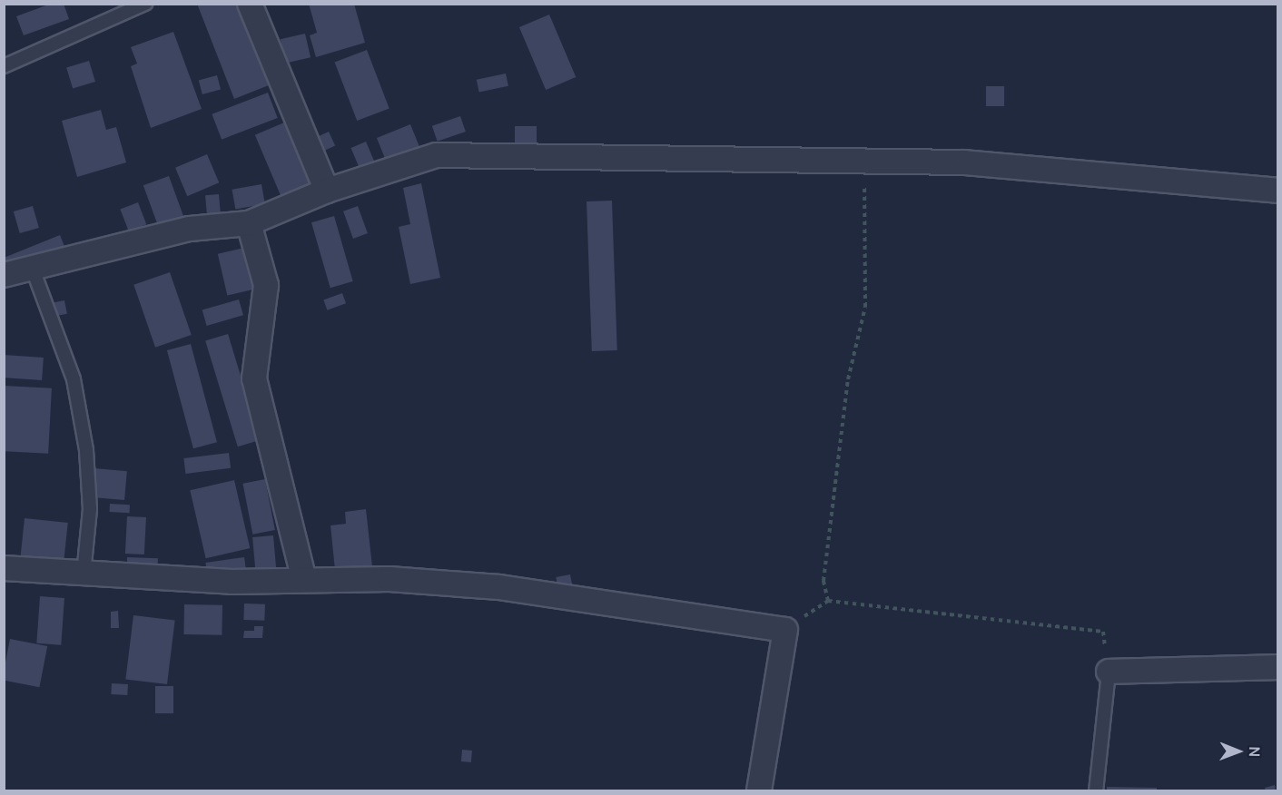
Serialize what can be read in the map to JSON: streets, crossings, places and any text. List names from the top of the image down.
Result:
{
  "north": "right"
}
